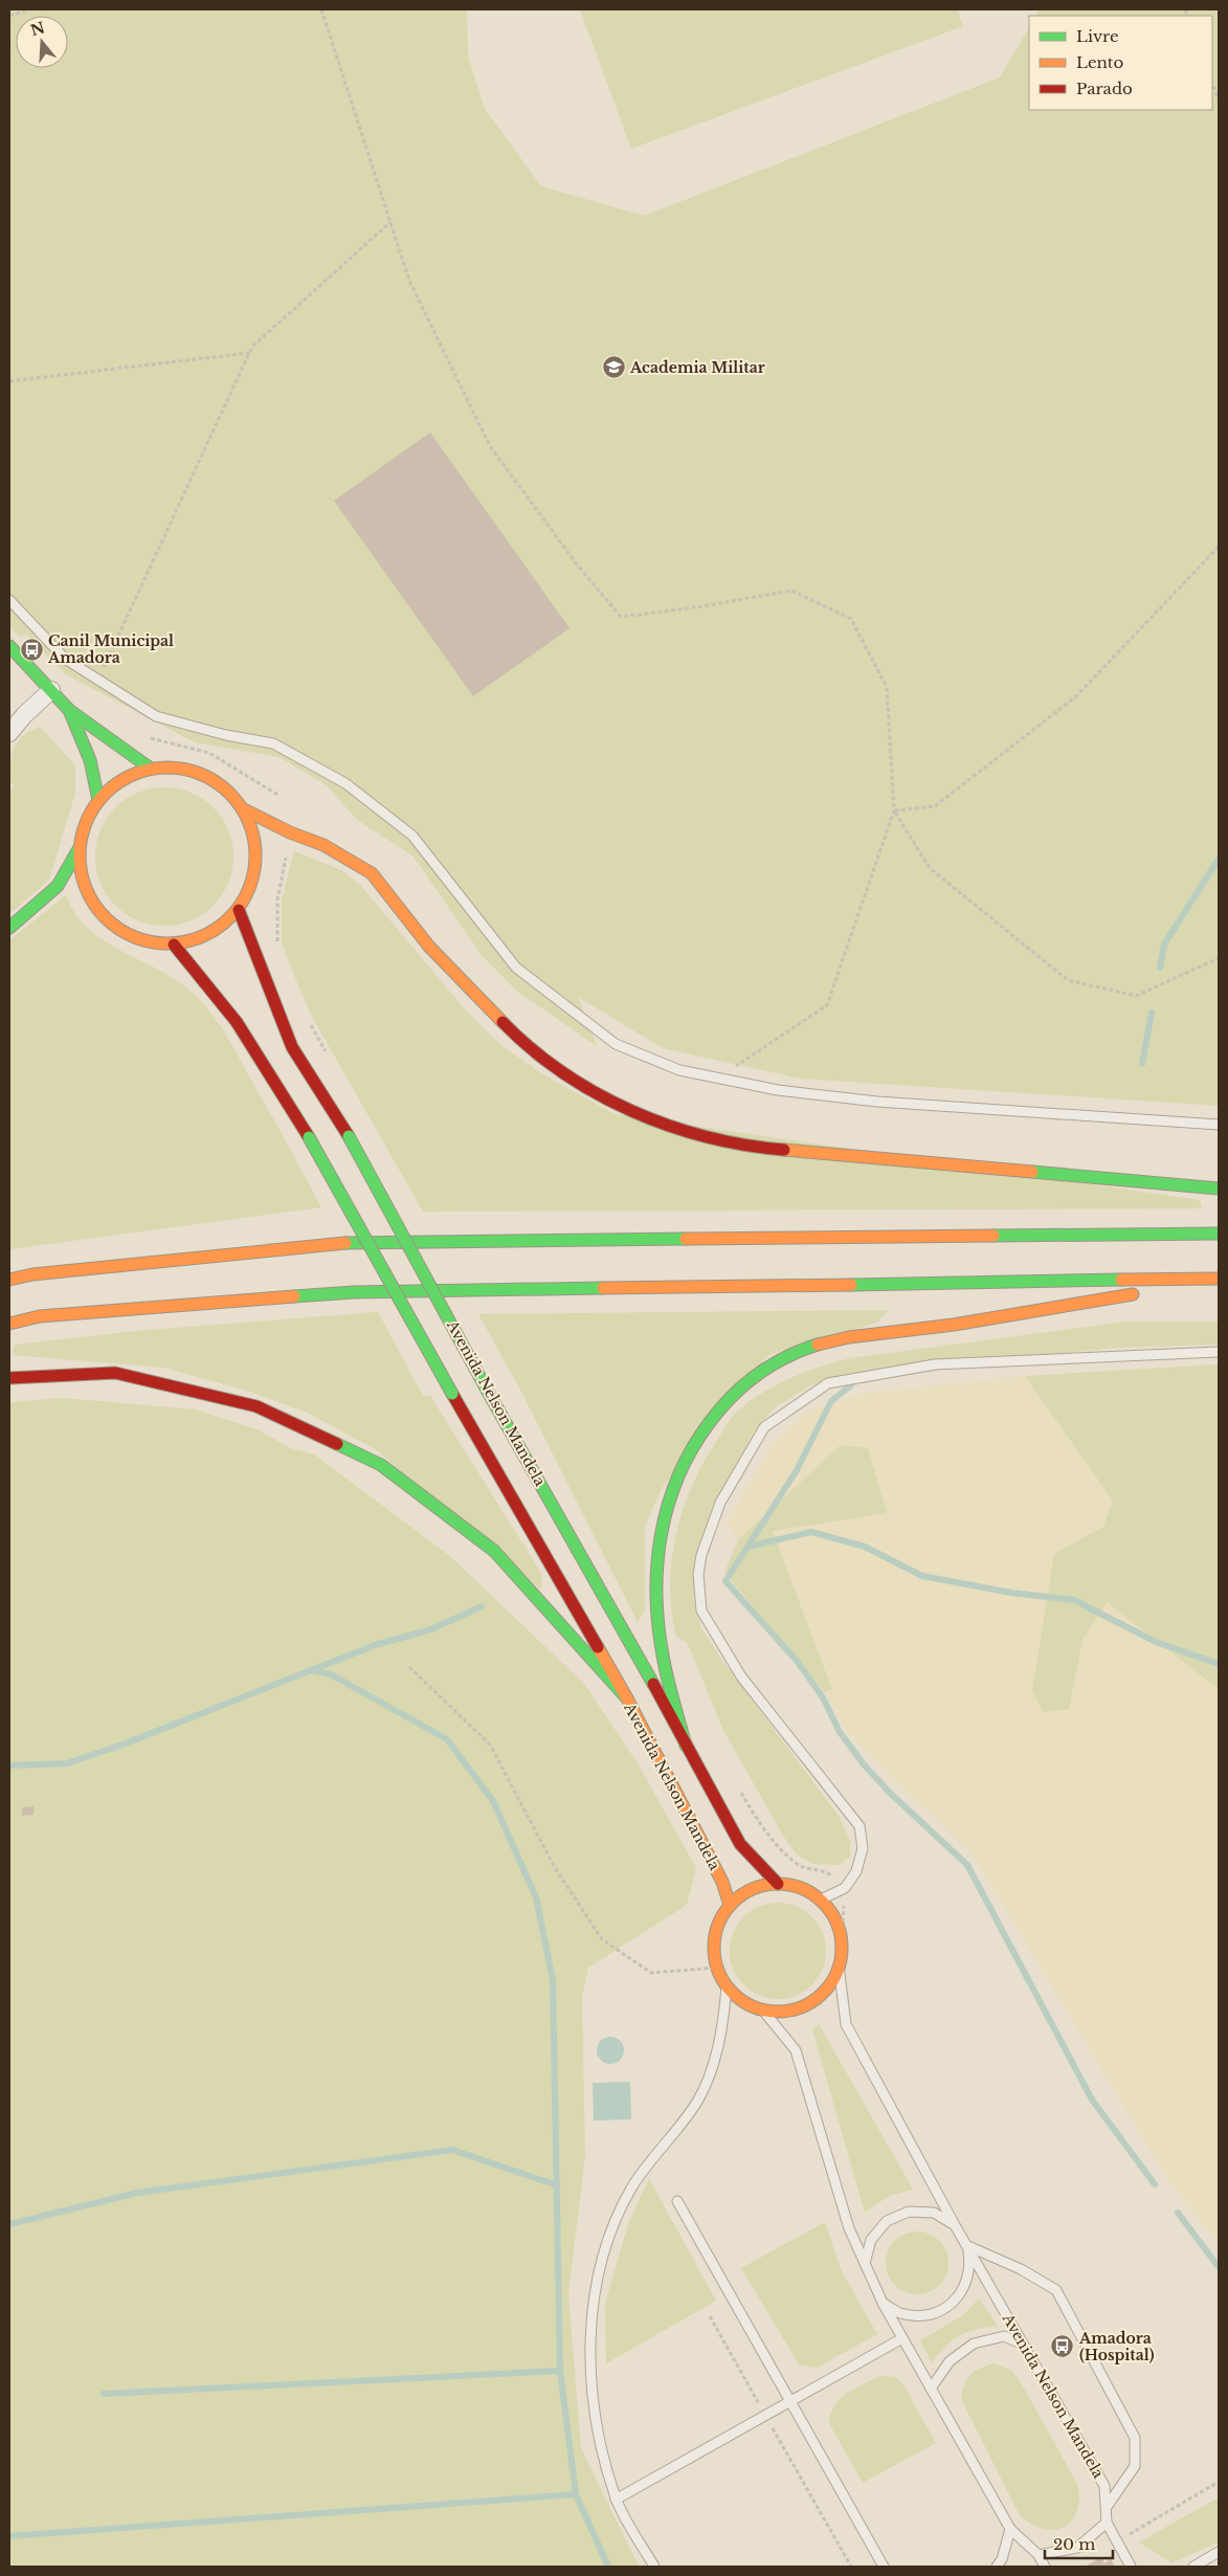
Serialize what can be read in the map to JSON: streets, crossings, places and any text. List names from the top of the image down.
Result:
{
  "streets": {
    "main road": ["Avenida Nelson Mandela"]
  },
  "places": {
    "school or university": ["Academia Militar"],
    "bus stop": ["Canil Municipal Amadora", "Amadora (Hospital)"]
  },
  "legend": ["Livre", "Lento", "Parado"],
  "scale_bar": "20 m",
  "north": "top"
}
